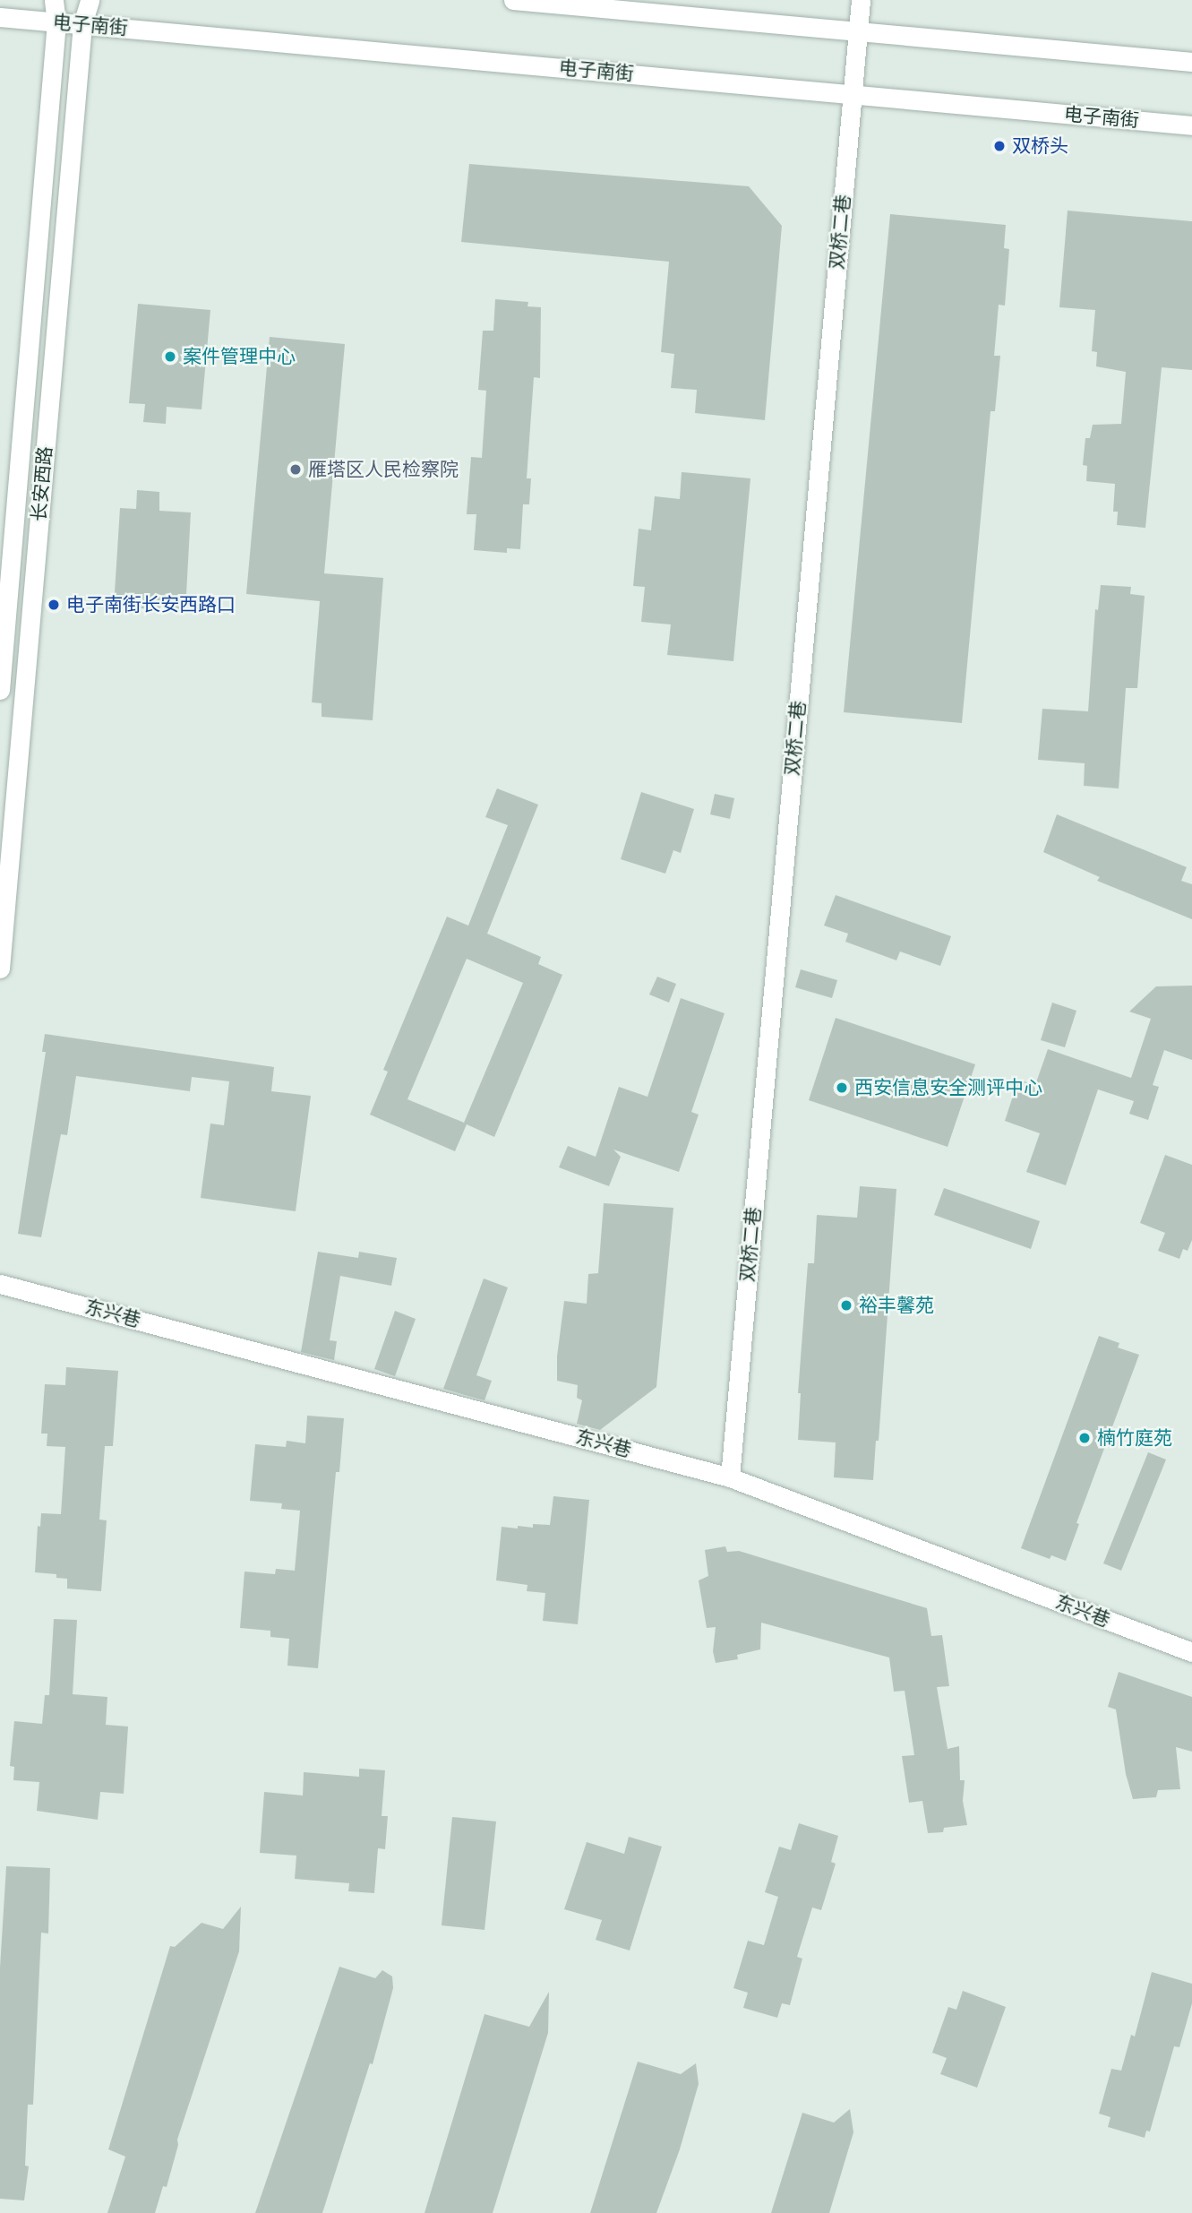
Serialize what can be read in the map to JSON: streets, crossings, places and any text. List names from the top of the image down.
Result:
{
  "streets": {
    "main road": [
      "电子南街",
      "双桥二巷",
      "长安西路",
      "东兴巷"
    ]
  },
  "crossings": [
    ["电子南街", "双桥二巷"],
    ["电子南街", "长安西路"],
    ["双桥二巷", "东兴巷"]
  ],
  "places": [
    "双桥头",
    "案件管理中心",
    "雁塔区人民检察院",
    "电子南街长安西路口",
    "西安信息安全测评中心",
    "裕丰馨苑",
    "楠竹庭苑"
  ]
}
